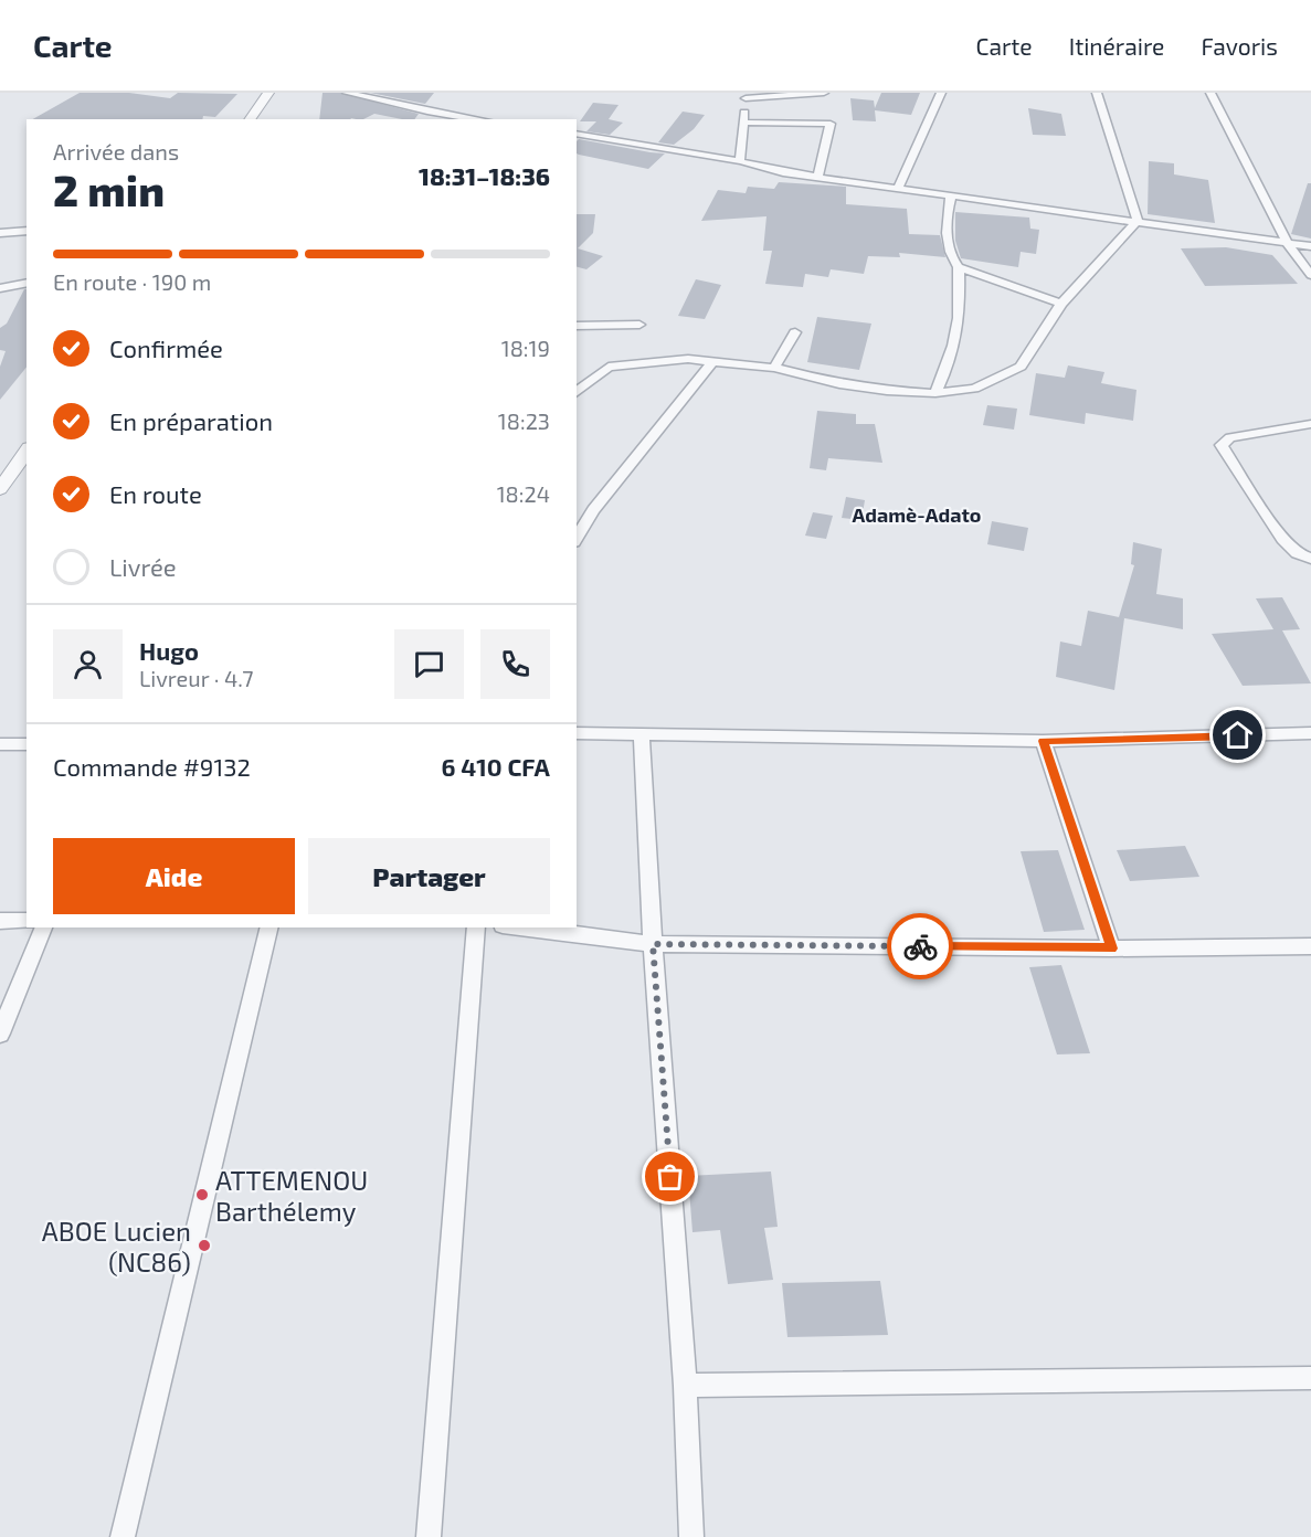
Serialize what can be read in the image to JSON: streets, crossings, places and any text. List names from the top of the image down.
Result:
{
  "districts": ["Adamè-Adato"],
  "places": ["ATTEMENOU Barthélemy", "ABOE Lucien (NC86)"],
  "page": {
    "header": "Carte",
    "nav": ["Carte", "Itinéraire", "Favoris"],
    "heading": ["2 min", "Arrivée dans", "18:31–18:36"],
    "panel": [
      "Hugo",
      "Livreur · 4.7",
      "Commande #9132",
      "6 410 CFA"
    ],
    "bar": "En route · 190 m",
    "list": [
      ["Confirmée", "18:19"],
      ["En préparation", "18:23"],
      ["En route", "18:24"],
      "Livrée"
    ],
    "buttons": ["Aide", "Partager"]
  }
}
